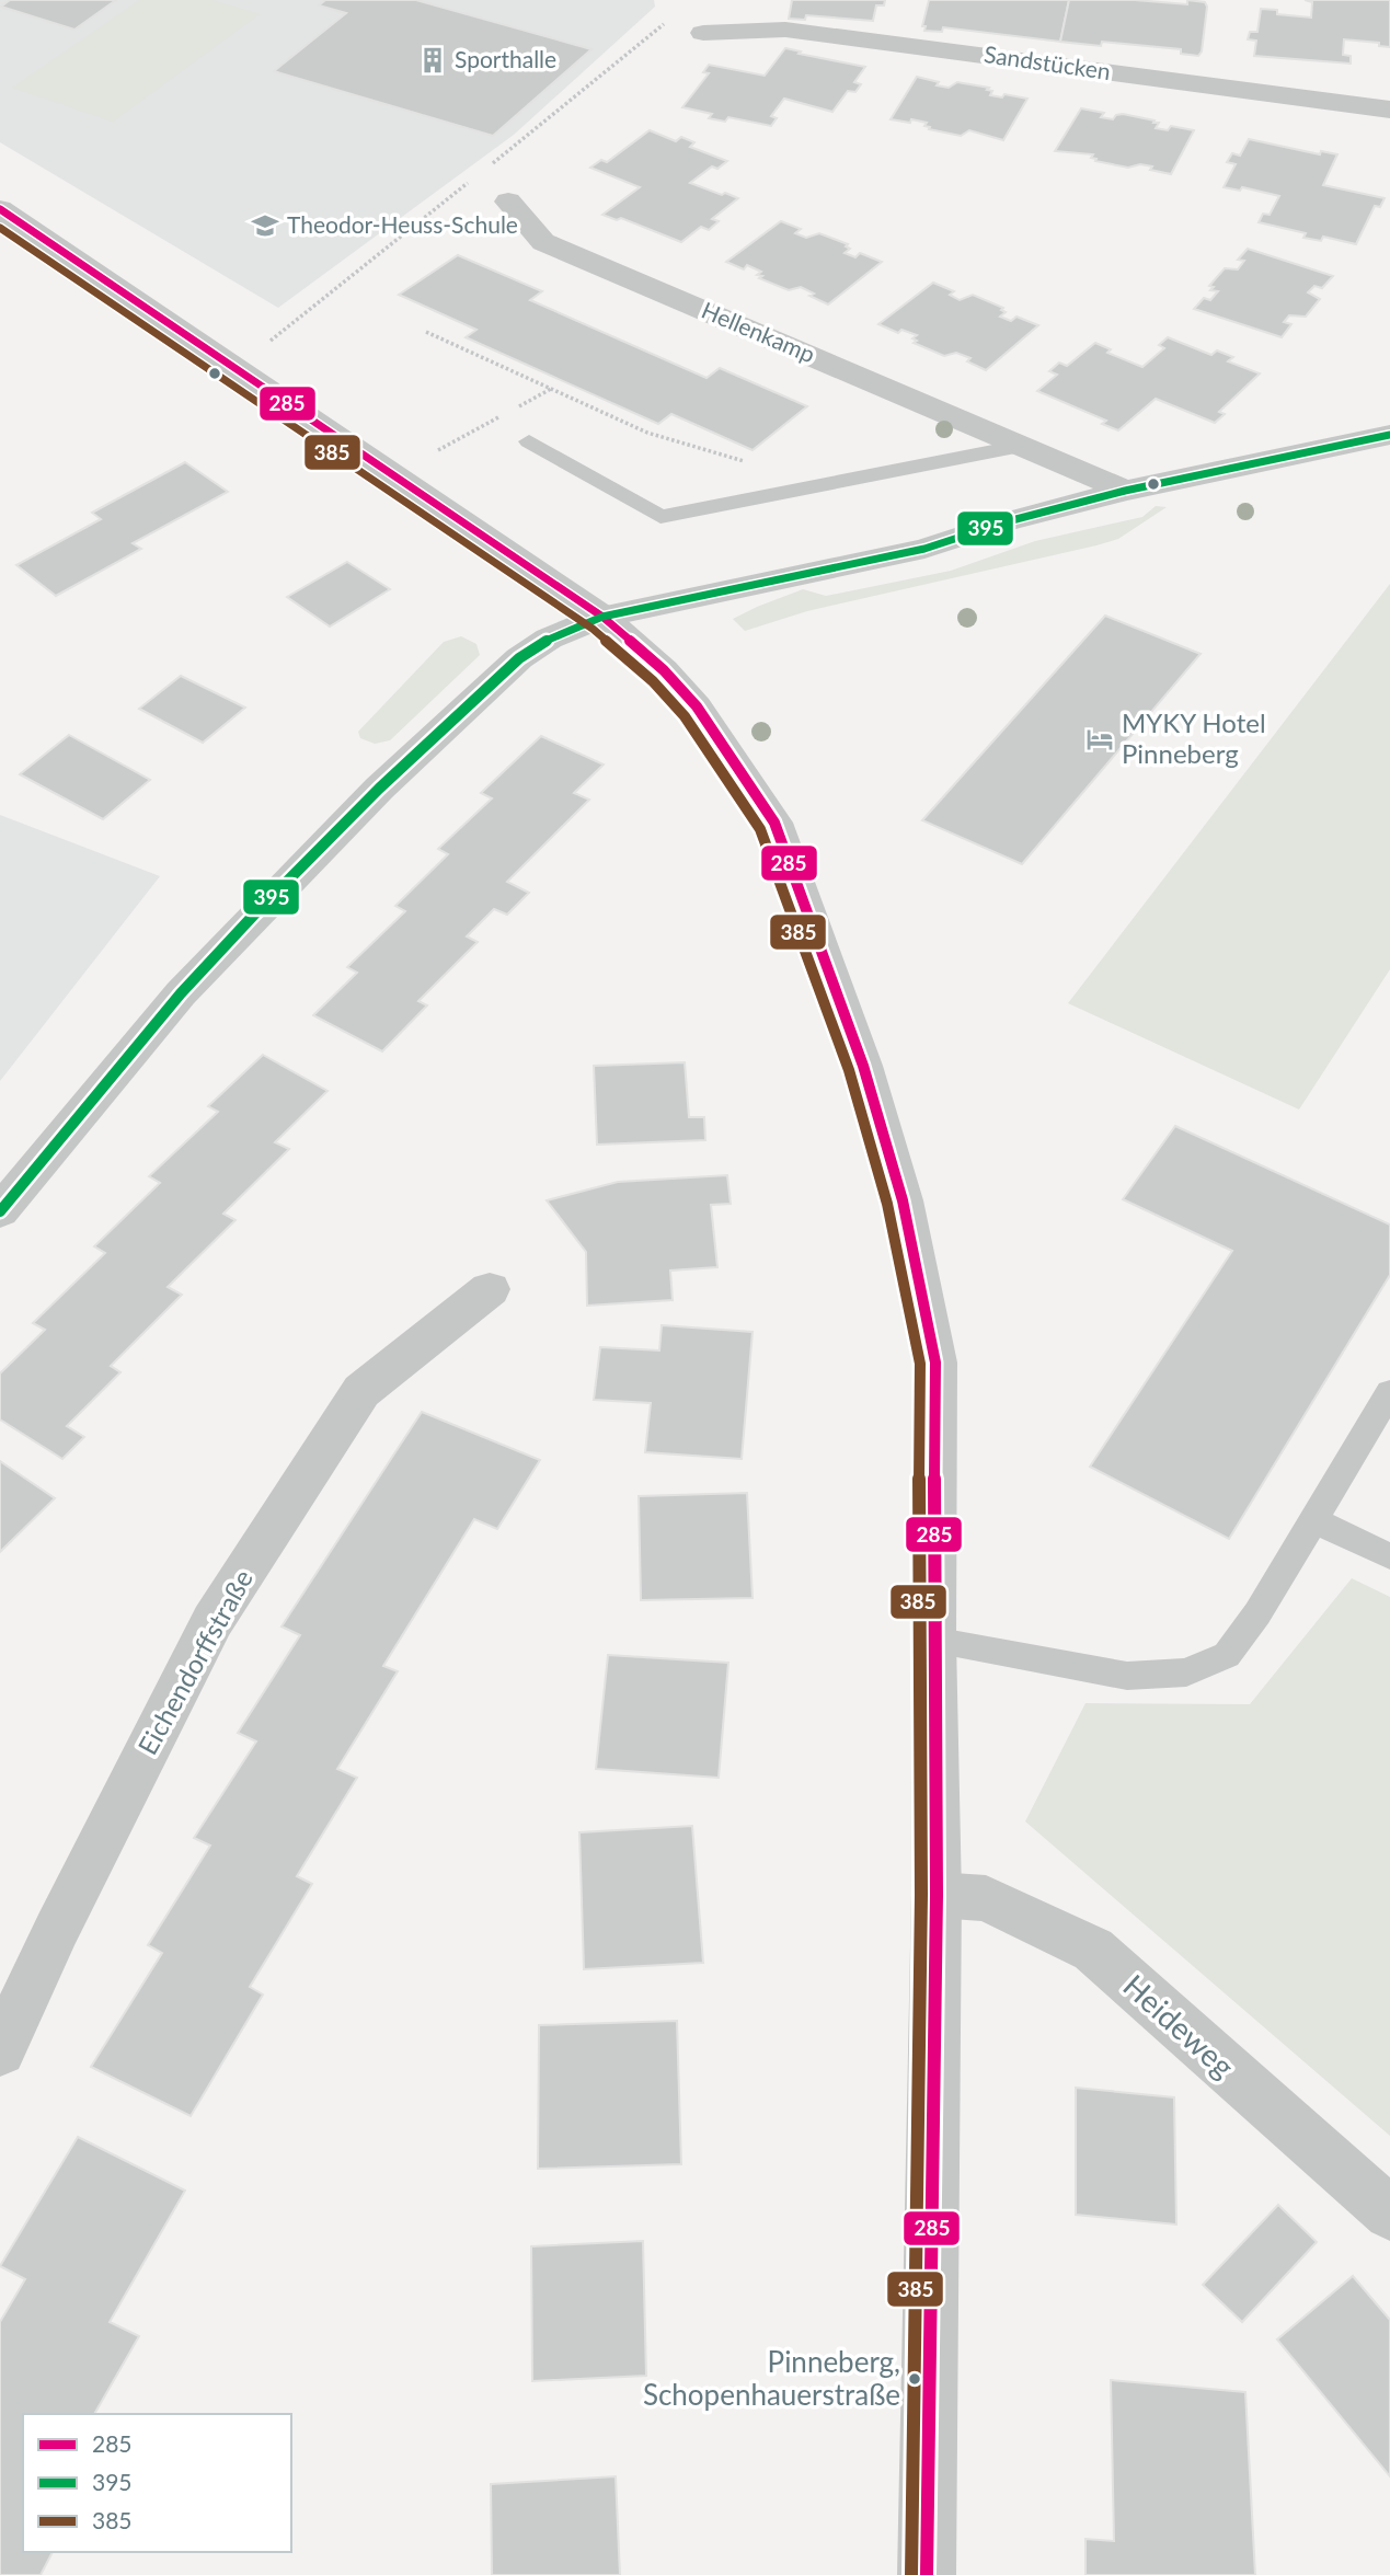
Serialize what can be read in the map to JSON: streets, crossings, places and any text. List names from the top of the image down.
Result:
{
  "streets": {
    "street": [
      "Sandstücken",
      "Hellenkamp",
      "Eichendorffstraße",
      "Heideweg"
    ]
  },
  "places": {
    "building": ["Sporthalle"],
    "school or university": ["Theodor-Heuss-Schule"],
    "hotel": ["MYKY Hotel Pinneberg"],
    "other": ["Pinneberg, Schopenhauerstraße"]
  },
  "lines": ["transit line 285", "transit line 385", "transit line 395"],
  "legend": ["285", "395", "385"]
}
